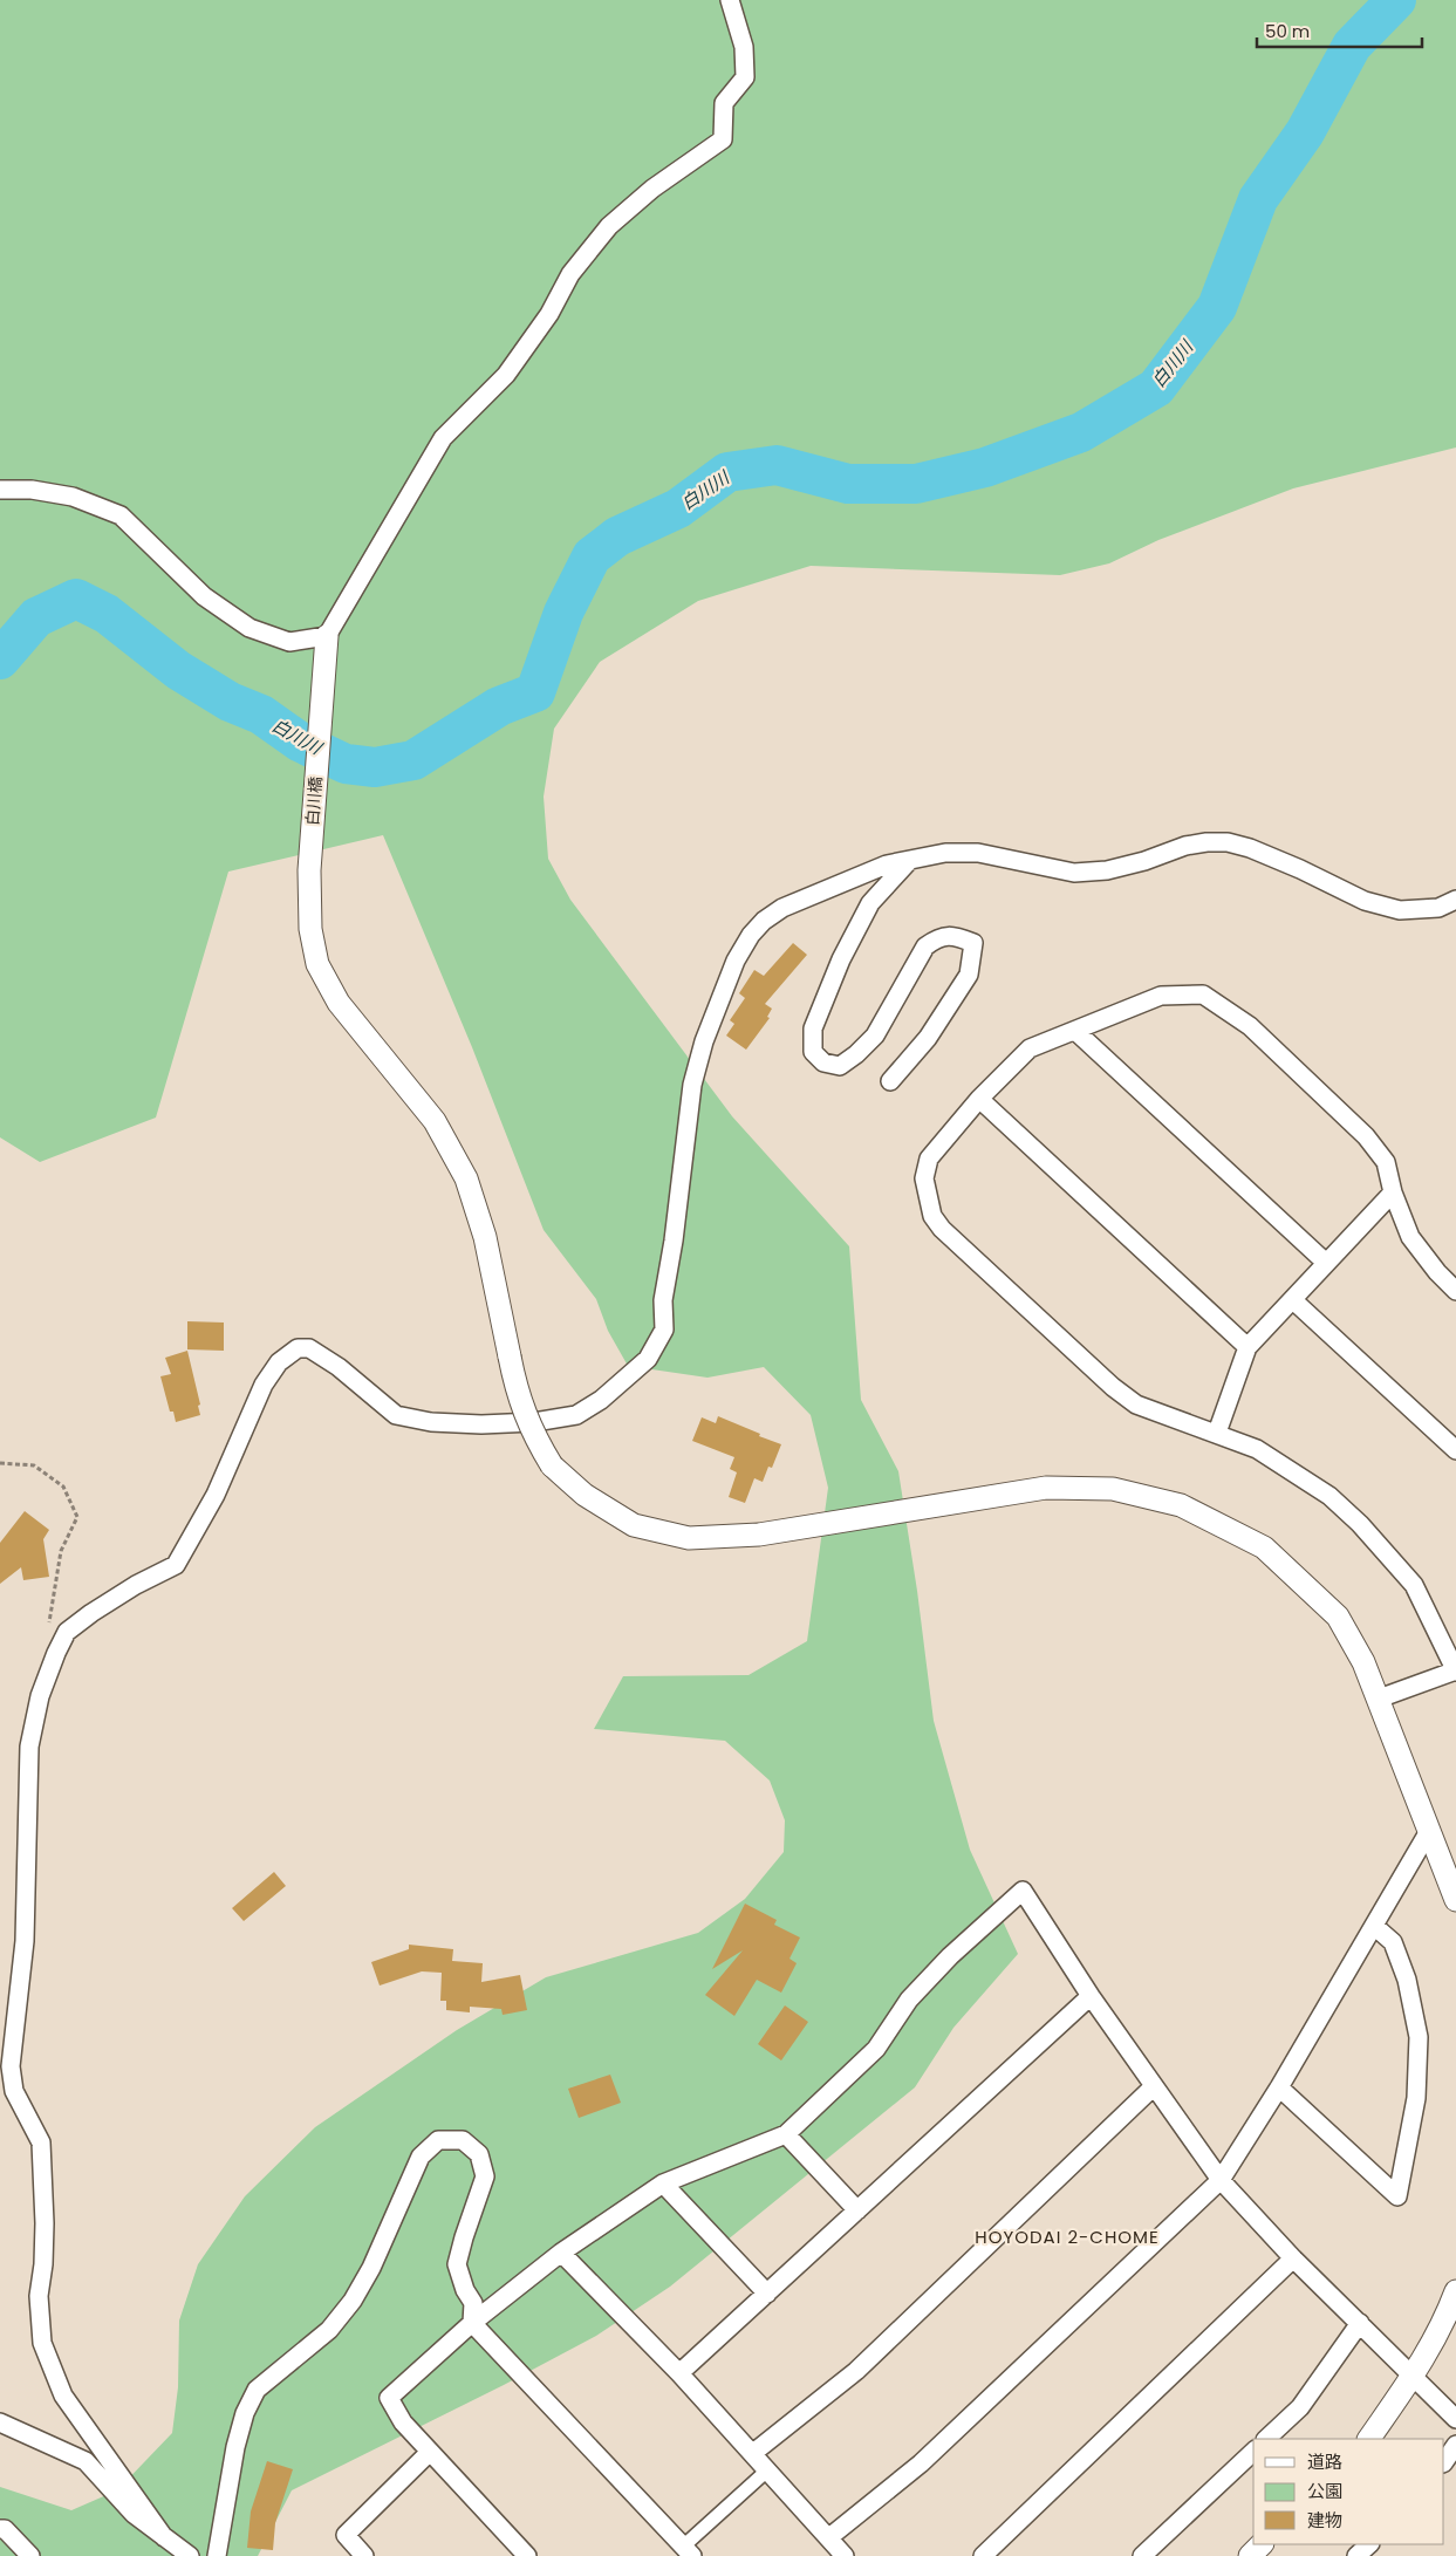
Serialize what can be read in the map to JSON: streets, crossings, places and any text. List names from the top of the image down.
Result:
{
  "streets": {
    "street": ["白川橋"]
  },
  "districts": ["HOYODAI 2-CHOME"],
  "water": ["白川川"],
  "legend": ["道路", "公園", "建物"],
  "scale_bar": "50 m"
}
